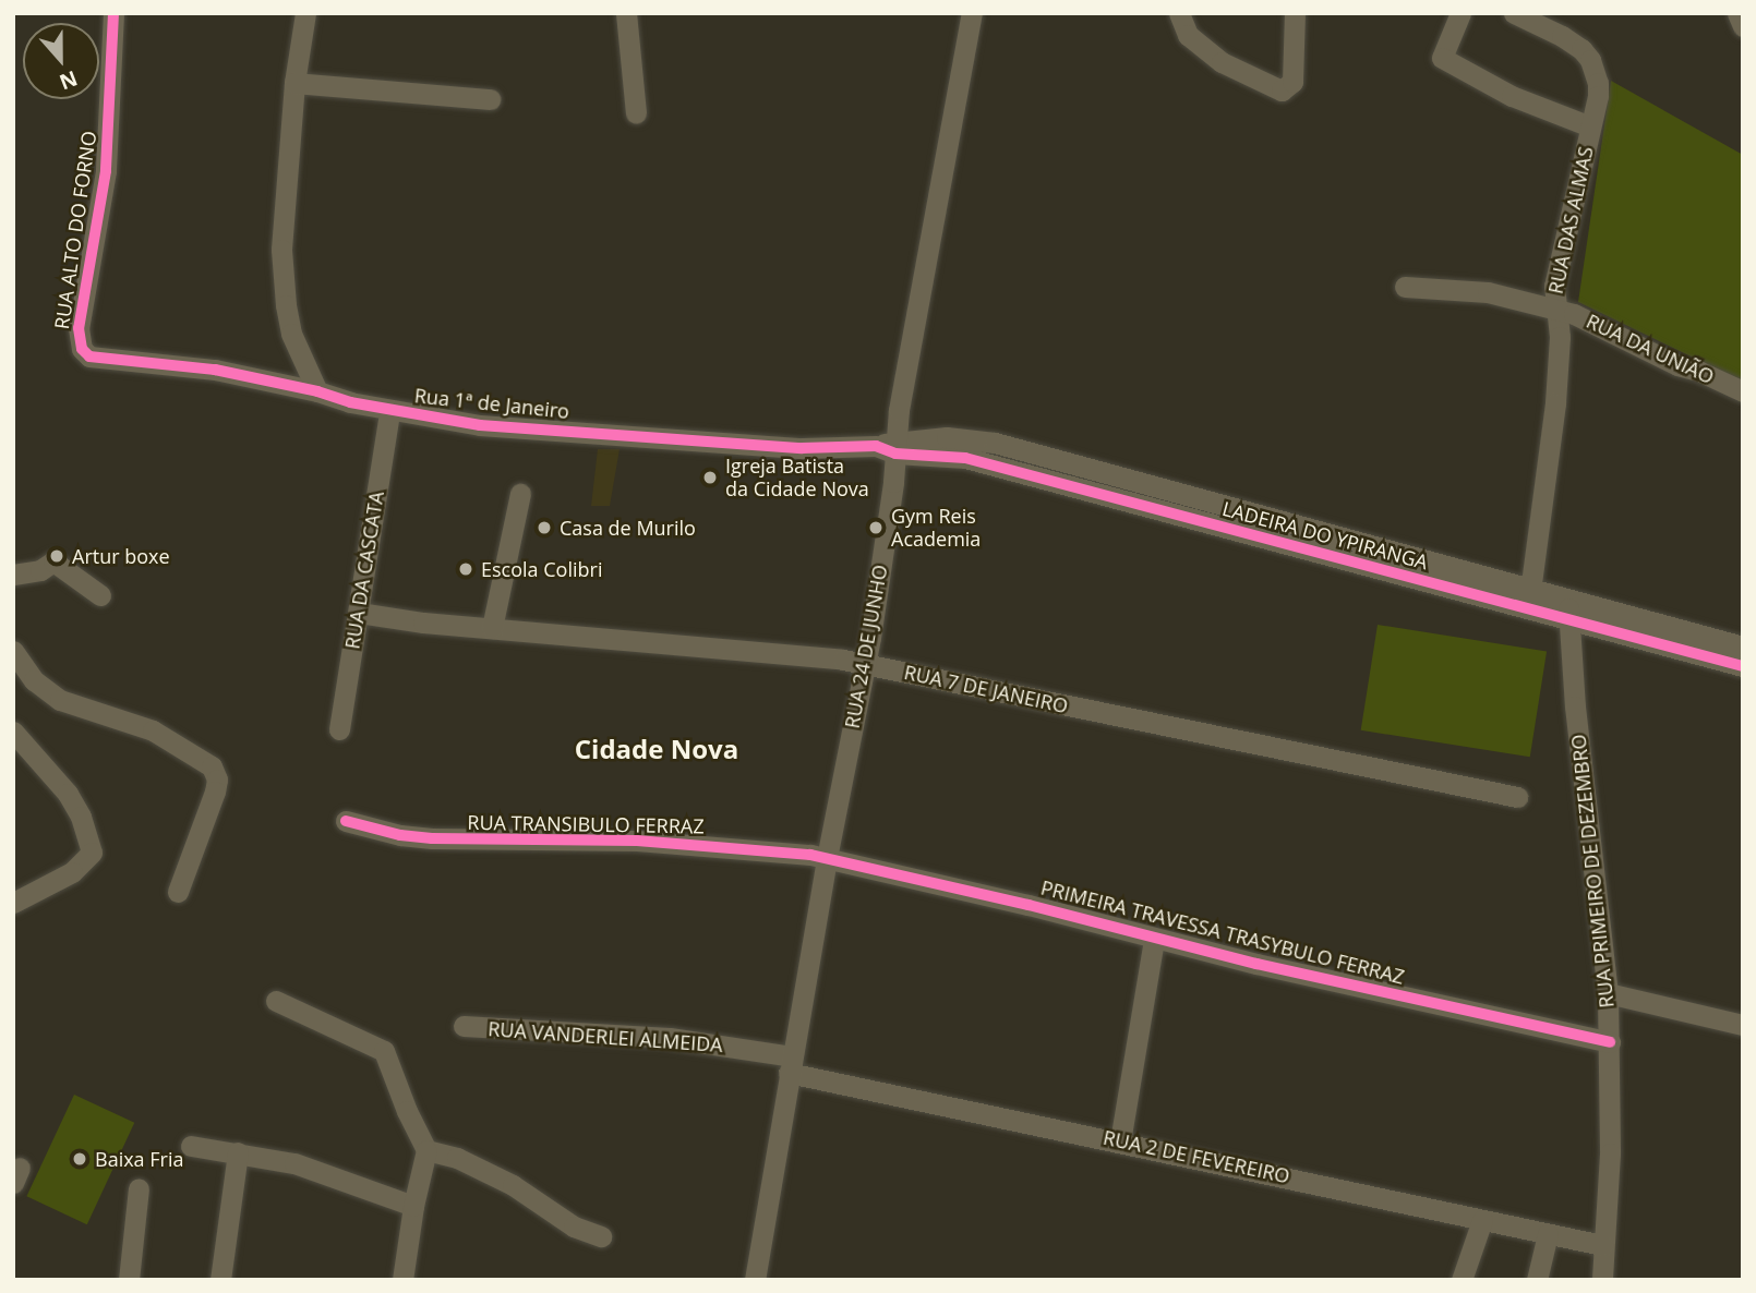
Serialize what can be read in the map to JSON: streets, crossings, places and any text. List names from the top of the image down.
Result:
{
  "streets": {
    "street": [
      "RUA DAS ALMAS",
      "RUA ALTO DO FORNO",
      "RUA DA UNIÃO",
      "Rua 1ª de Janeiro",
      "LADEIRA DO YPIRANGA",
      "RUA DA CASCATA",
      "RUA 24 DE JUNHO",
      "RUA 7 DE JANEIRO",
      "RUA TRANSIBULO FERRAZ",
      "RUA PRIMEIRO DE DEZEMBRO",
      "PRIMEIRA TRAVESSA TRASYBULO FERRAZ",
      "RUA VANDERLEI ALMEIDA",
      "RUA 2 DE FEVEREIRO"
    ]
  },
  "crossings": [
    ["RUA DAS ALMAS", "RUA DA UNIÃO"],
    ["RUA DAS ALMAS", "LADEIRA DO YPIRANGA"],
    ["RUA ALTO DO FORNO", "Rua 1ª de Janeiro"],
    ["Rua 1ª de Janeiro", "LADEIRA DO YPIRANGA"],
    ["Rua 1ª de Janeiro", "RUA DA CASCATA"],
    ["Rua 1ª de Janeiro", "RUA 24 DE JUNHO"],
    ["LADEIRA DO YPIRANGA", "RUA 24 DE JUNHO"],
    ["LADEIRA DO YPIRANGA", "RUA PRIMEIRO DE DEZEMBRO"],
    ["RUA DA CASCATA", "RUA 7 DE JANEIRO"],
    ["RUA 24 DE JUNHO", "RUA 7 DE JANEIRO"],
    ["RUA 24 DE JUNHO", "RUA TRANSIBULO FERRAZ"],
    ["RUA 24 DE JUNHO", "PRIMEIRA TRAVESSA TRASYBULO FERRAZ"],
    ["RUA 24 DE JUNHO", "RUA VANDERLEI ALMEIDA"],
    ["RUA 24 DE JUNHO", "RUA 2 DE FEVEREIRO"],
    ["RUA TRANSIBULO FERRAZ", "PRIMEIRA TRAVESSA TRASYBULO FERRAZ"],
    ["RUA PRIMEIRO DE DEZEMBRO", "PRIMEIRA TRAVESSA TRASYBULO FERRAZ"],
    ["RUA PRIMEIRO DE DEZEMBRO", "RUA 2 DE FEVEREIRO"],
    ["RUA VANDERLEI ALMEIDA", "RUA 2 DE FEVEREIRO"]
  ],
  "districts": ["Cidade Nova"],
  "places": [
    "Igreja Batista da Cidade Nova",
    "Casa de Murilo",
    "Gym Reis Academia",
    "Artur boxe",
    "Escola Colibri",
    "Baixa Fria"
  ],
  "north": "bottom"
}
